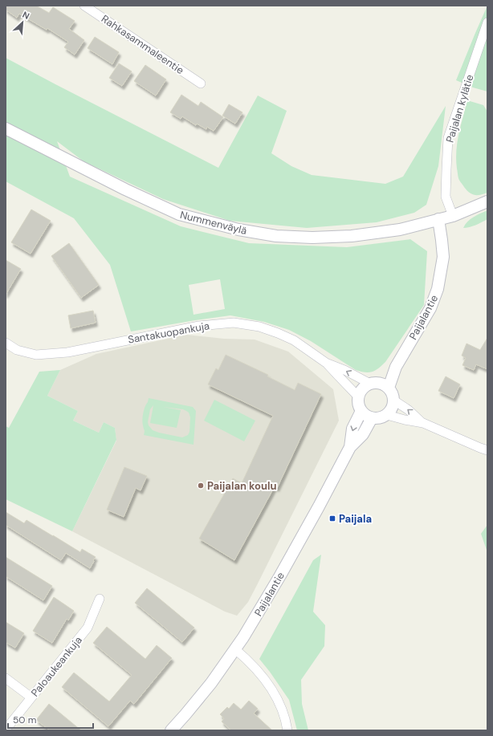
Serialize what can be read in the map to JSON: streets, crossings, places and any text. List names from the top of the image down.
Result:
{
  "streets": {
    "street": [
      "Rahkasammaleentie",
      "Paijalan kylätie",
      "Nummenväylä",
      "Paijalantie",
      "Santakuopankuja",
      "Paloaukeankuja"
    ]
  },
  "crossings": [
    ["Nummenväylä", "Paijalantie"],
    ["Paijalantie", "Santakuopankuja"]
  ],
  "places": {
    "other": ["Paijalan koulu"],
    "transit": ["Paijala"]
  },
  "scale_bar": "50 m",
  "north": "top right"
}
